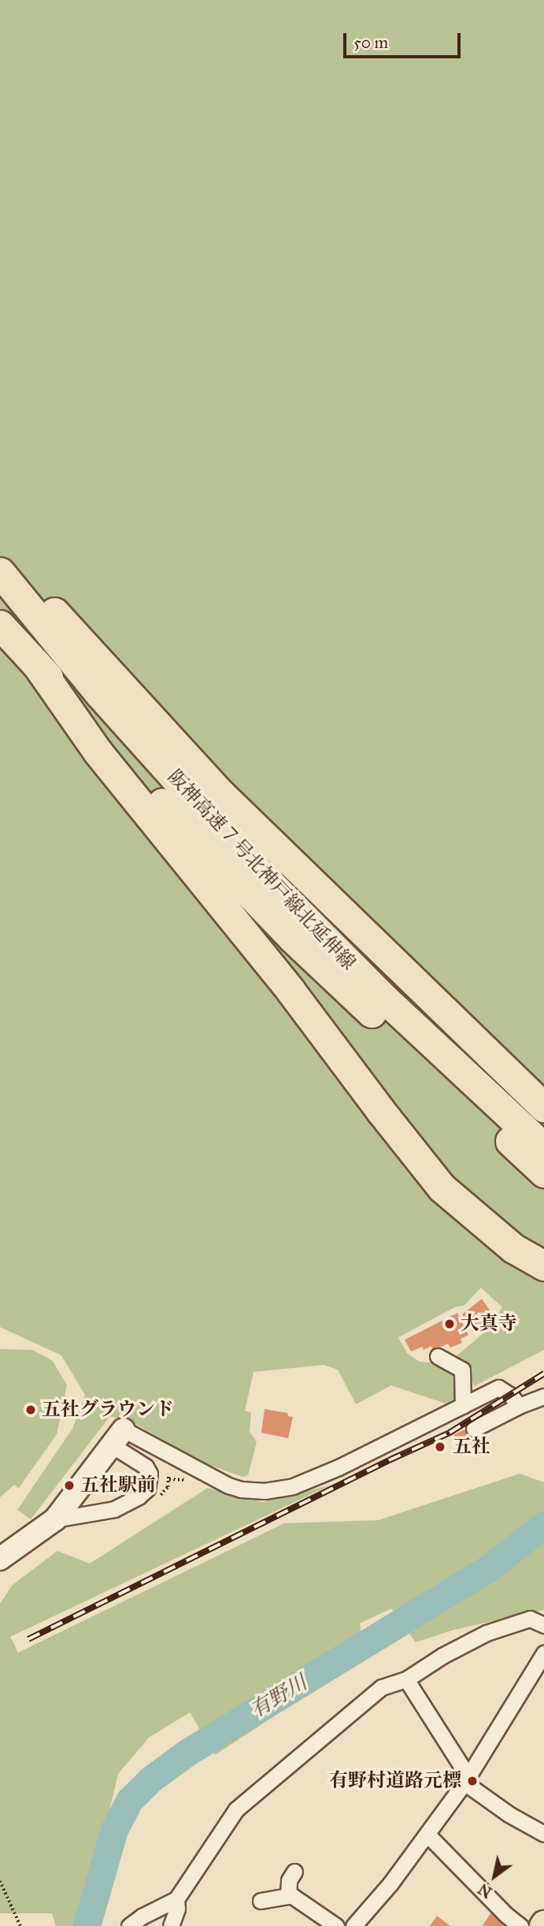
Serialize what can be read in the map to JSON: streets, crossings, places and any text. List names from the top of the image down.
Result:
{
  "streets": {
    "highway": ["阪神高速７号北神戸線北延伸線"]
  },
  "water": ["有野川"],
  "places": [
    "大真寺",
    "五社グラウンド",
    "五社",
    "五社駅前",
    "有野村道路元標"
  ],
  "scale_bar": "50 m",
  "north": "bottom left"
}
